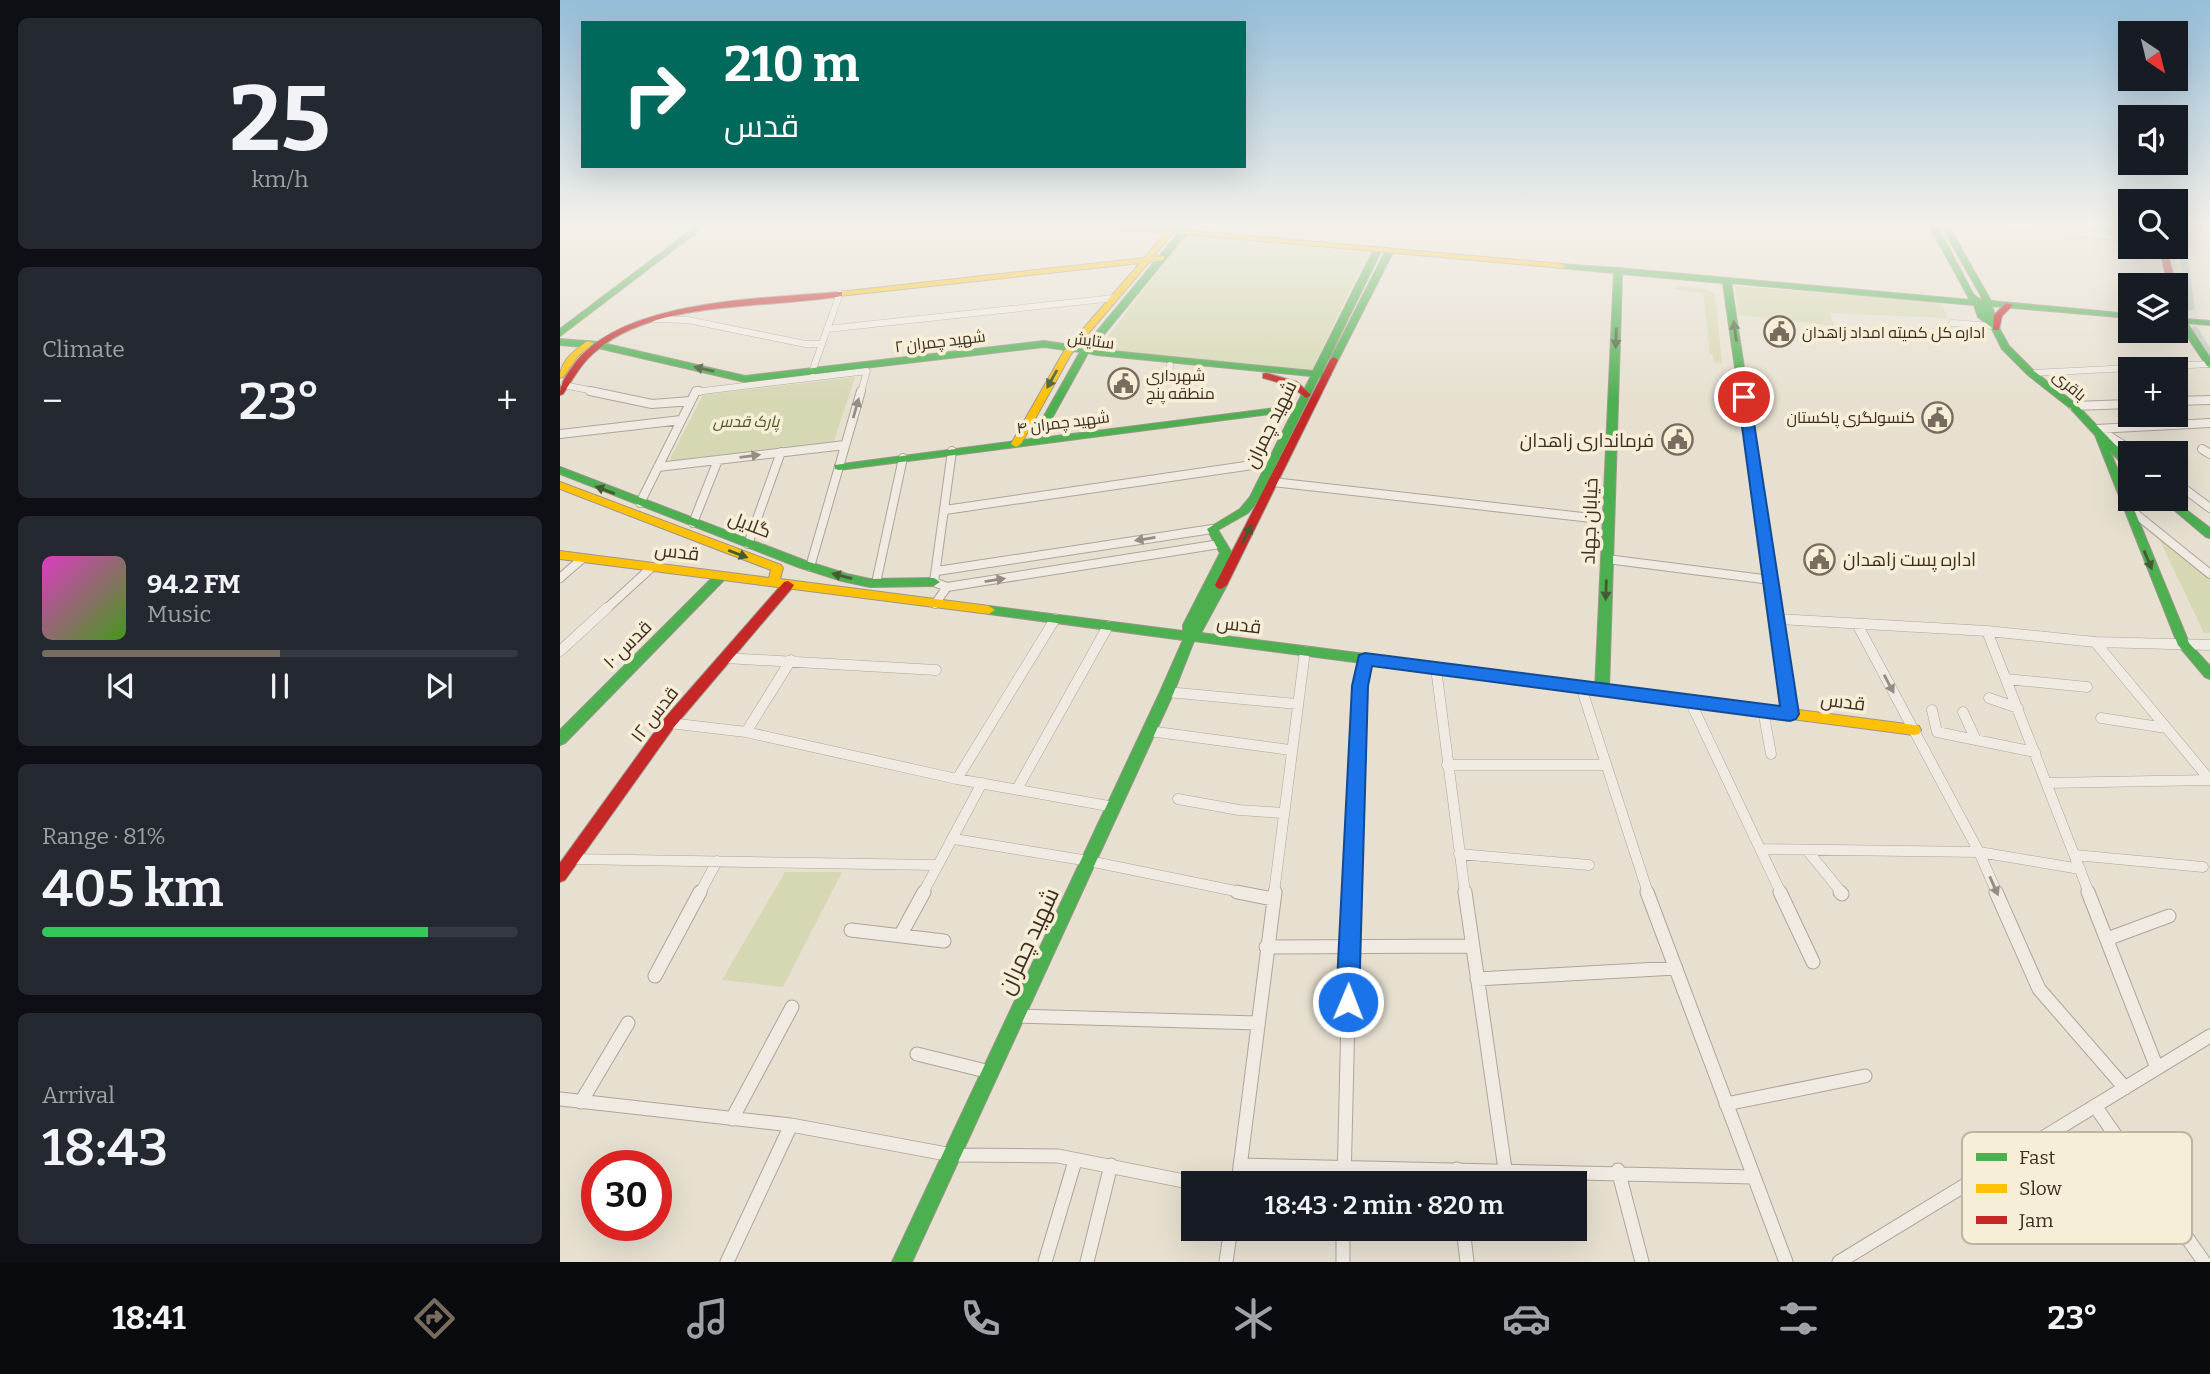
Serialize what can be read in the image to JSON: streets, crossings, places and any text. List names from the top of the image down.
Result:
{
  "streets": {
    "street": [
      "ستایش",
      "شهید چمران ۲",
      "باقری",
      "شهید چمران ۴",
      "شهید چمران",
      "خیابان جهاد",
      "گلایل",
      "قدس",
      "قدس ۱۰",
      "قدس ۱۲"
    ]
  },
  "crossings": [
    ["ستایش", "شهید چمران ۲"],
    ["ستایش", "شهید چمران"],
    ["شهید چمران", "قدس"],
    ["خیابان جهاد", "قدس"],
    ["گلایل", "قدس"],
    ["قدس", "قدس ۱۰"],
    ["قدس", "قدس ۱۲"]
  ],
  "one_way": ["خیابان جهاد"],
  "parks": ["پارک قدس"],
  "places": {
    "public building": [
      "اداره کل کمیته امداد زاهدان",
      "شهرداری منطقه پنج",
      "کنسولگری پاکستان",
      "فرمانداری زاهدان",
      "اداره پست زاهدان"
    ]
  },
  "legend": ["Fast", "Slow", "Jam"],
  "north": "bottom right",
  "page": {
    "tile": [
      ["25", "km/h"],
      "Climate",
      ["Range · 81%", "405 km"],
      ["Arrival", "18:43"]
    ],
    "map_buttons": ["+", "−"],
    "turn": ["210 m", "قدس"],
    "heat": ["−", "23°", "+"],
    "song": ["94.2 FM", "Music"],
    "limit": "30",
    "trip": "18:43 · 2 min · 820 m",
    "tabs": ["18:41", "23°"]
  }
}
